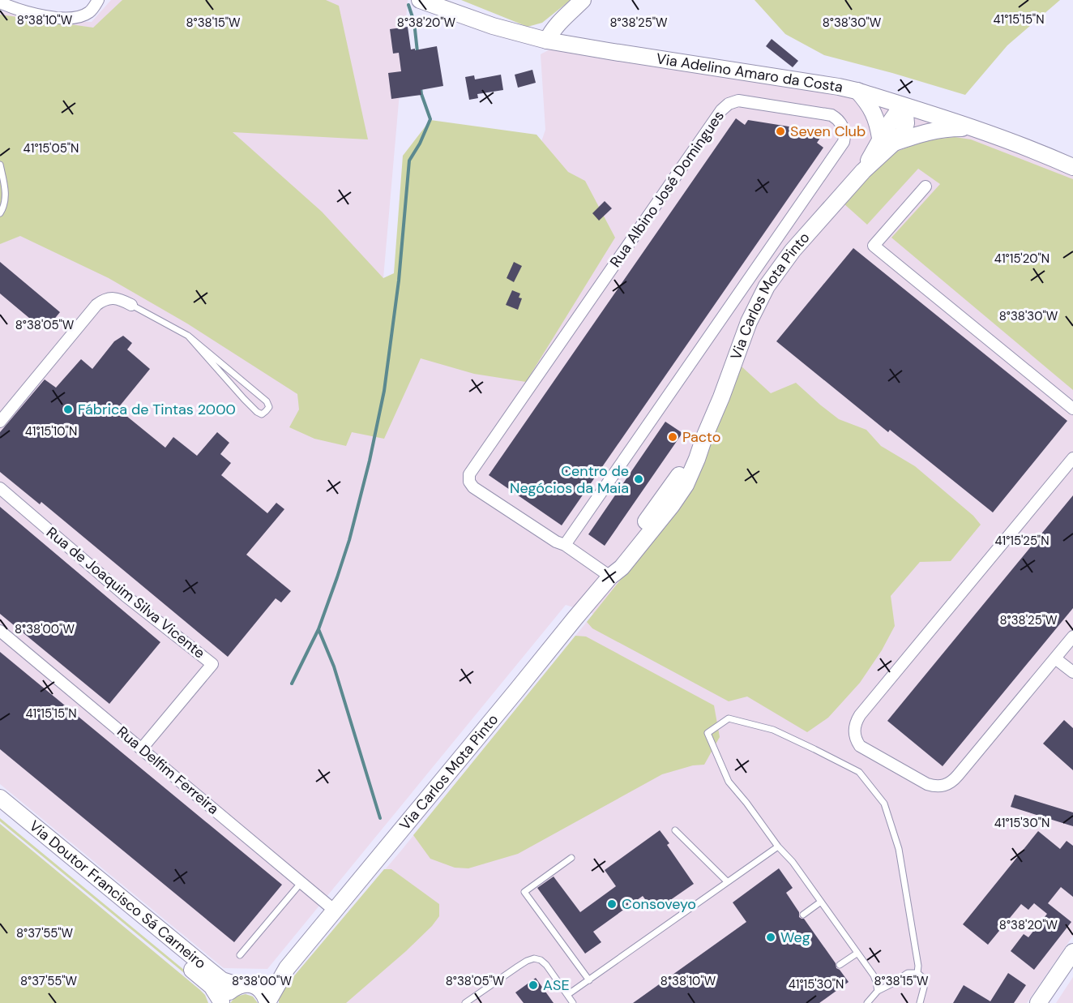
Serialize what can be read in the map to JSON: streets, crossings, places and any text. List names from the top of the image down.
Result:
{
  "streets": {
    "main road": ["Via Adelino Amaro da Costa", "Via Carlos Mota Pinto", "Via Doutor Francisco Sá Carneiro"],
    "street": ["Rua Albino José Domingues", "Rua de Joaquim Silva Vicente", "Rua Delfim Ferreira"]
  },
  "crossings": [
    ["Via Adelino Amaro da Costa", "Via Carlos Mota Pinto"],
    ["Rua Albino José Domingues", "Via Carlos Mota Pinto"],
    ["Via Carlos Mota Pinto", "Rua Delfim Ferreira"],
    ["Rua de Joaquim Silva Vicente", "Rua Delfim Ferreira"]
  ],
  "places": [
    "Seven Club",
    "Fábrica de Tintas 2000",
    "Pacto",
    "Centro de Negócios da Maia",
    "Consoveyo",
    "Weg",
    "ASE"
  ],
  "coordinates": [
    "41°15'15\"N",
    "8°38'10\"W",
    "8°38'15\"W",
    "8°38'20\"W",
    "8°38'25\"W",
    "8°38'30\"W",
    "41°15'05\"N",
    "41°15'20\"N",
    "8°38'05\"W",
    "41°15'10\"N",
    "41°15'25\"N",
    "8°38'00\"W",
    "41°15'30\"N",
    "8°37'55\"W"
  ]
}
